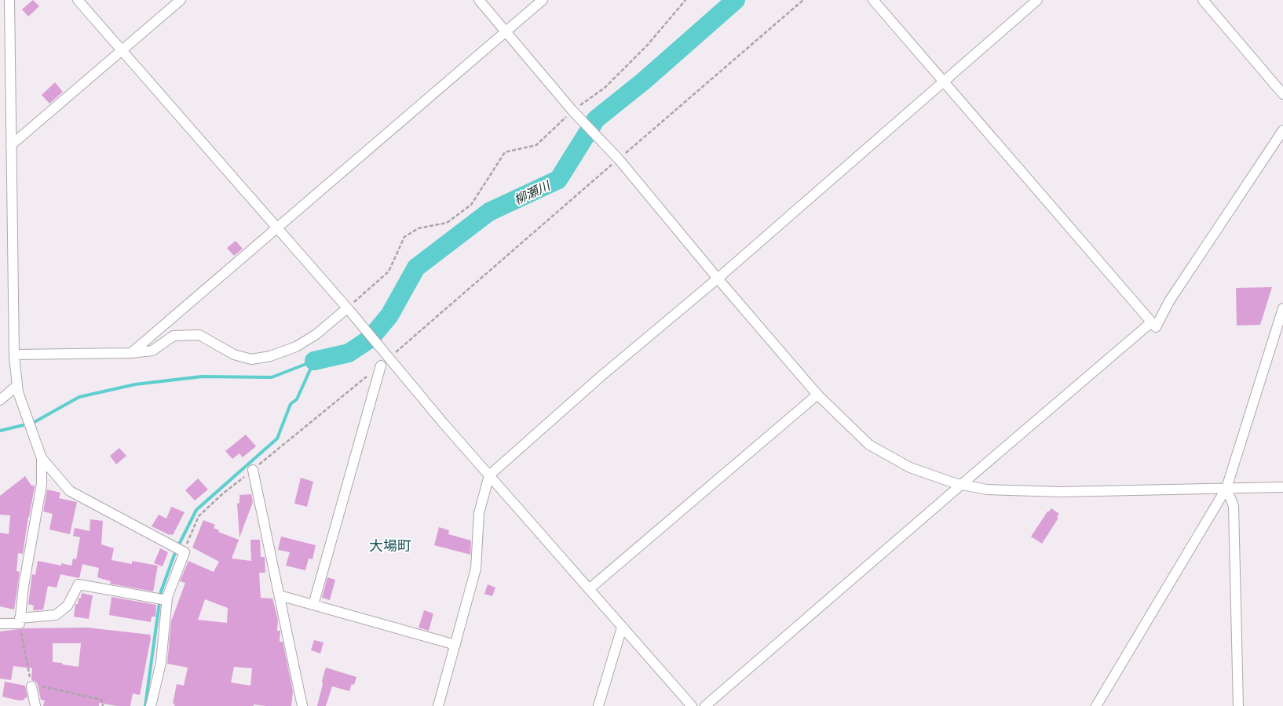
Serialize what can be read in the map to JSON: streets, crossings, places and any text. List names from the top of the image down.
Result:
{
  "districts": ["大場町"],
  "water": ["柳瀬川"]
}
